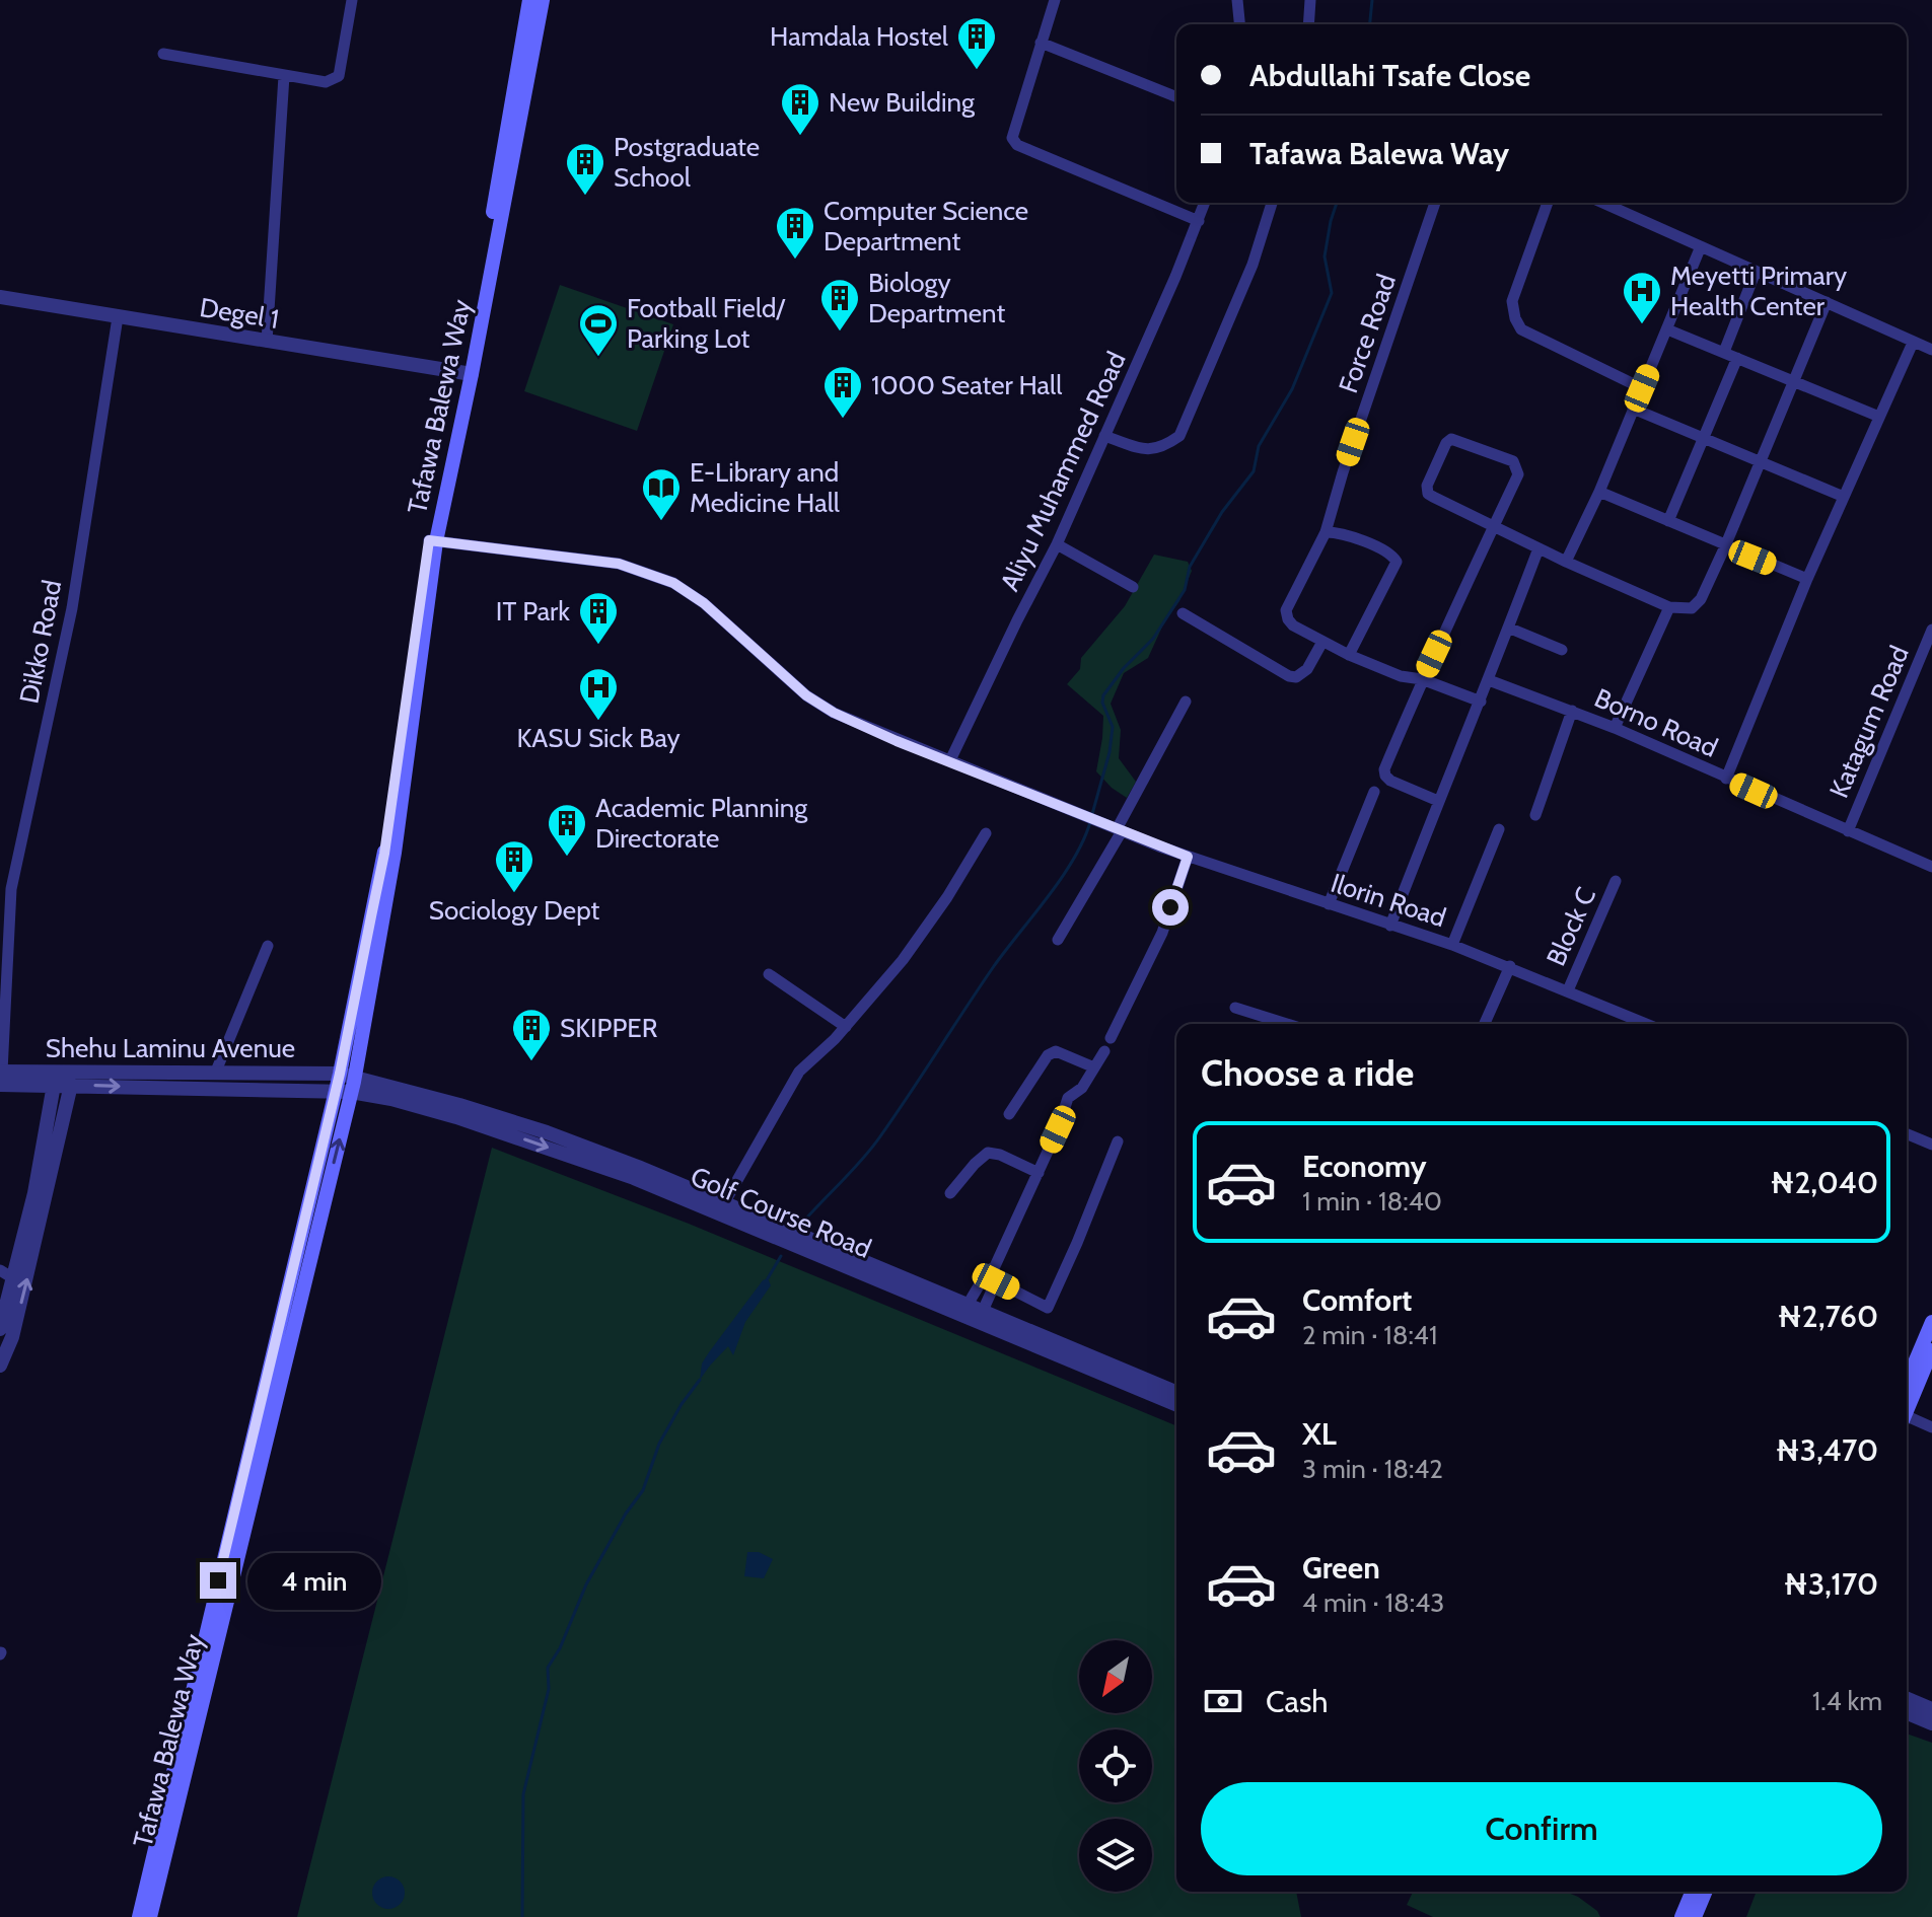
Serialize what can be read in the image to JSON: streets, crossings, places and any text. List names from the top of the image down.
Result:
{
  "streets": {
    "main road": ["Tafawa Balewa Way"],
    "street": [
      "Degel 1",
      "Force Road",
      "Aliyu Muhammed Road",
      "Dikko Road",
      "Katagum Road",
      "Borno Road",
      "Ilorin Road",
      "Block C",
      "Shehu Laminu Avenue",
      "Golf Course Road"
    ]
  },
  "crossings": [
    ["Degel 1", "Tafawa Balewa Way"],
    ["Degel 1", "Dikko Road"],
    ["Tafawa Balewa Way", "Ilorin Road"],
    ["Tafawa Balewa Way", "Shehu Laminu Avenue"],
    ["Tafawa Balewa Way", "Golf Course Road"],
    ["Aliyu Muhammed Road", "Ilorin Road"],
    ["Dikko Road", "Shehu Laminu Avenue"],
    ["Katagum Road", "Borno Road"],
    ["Ilorin Road", "Block C"],
    ["Shehu Laminu Avenue", "Golf Course Road"]
  ],
  "places": {
    "building": [
      "Hamdala Hostel",
      "New Building",
      "Postgraduate School",
      "Computer Science Department",
      "Biology Department",
      "1000 Seater Hall",
      "IT Park",
      "Academic Planning Directorate",
      "Sociology Dept",
      "SKIPPER"
    ],
    "hospital": ["Meyetti Primary Health Center", "KASU Sick Bay"],
    "sports": ["Football Field/ Parking Lot"],
    "library": ["E-Library and Medicine Hall"]
  },
  "north": "bottom left",
  "page": {
    "banner": ["Abdullahi Tsafe Close", "Tafawa Balewa Way"],
    "heading": "Choose a ride",
    "list": [
      {
        "name": "Economy",
        "note": "1 min · 18:40",
        "value": "₦2,040"
      },
      {
        "name": "Comfort",
        "note": "2 min · 18:41",
        "value": "₦2,760"
      },
      {
        "name": "XL",
        "note": "3 min · 18:42",
        "value": "₦3,470"
      },
      {
        "name": "Green",
        "note": "4 min · 18:43",
        "value": "₦3,170"
      }
    ],
    "bubble": "4 min",
    "pay": ["Cash", "1.4 km"],
    "buttons": "Confirm"
  }
}
